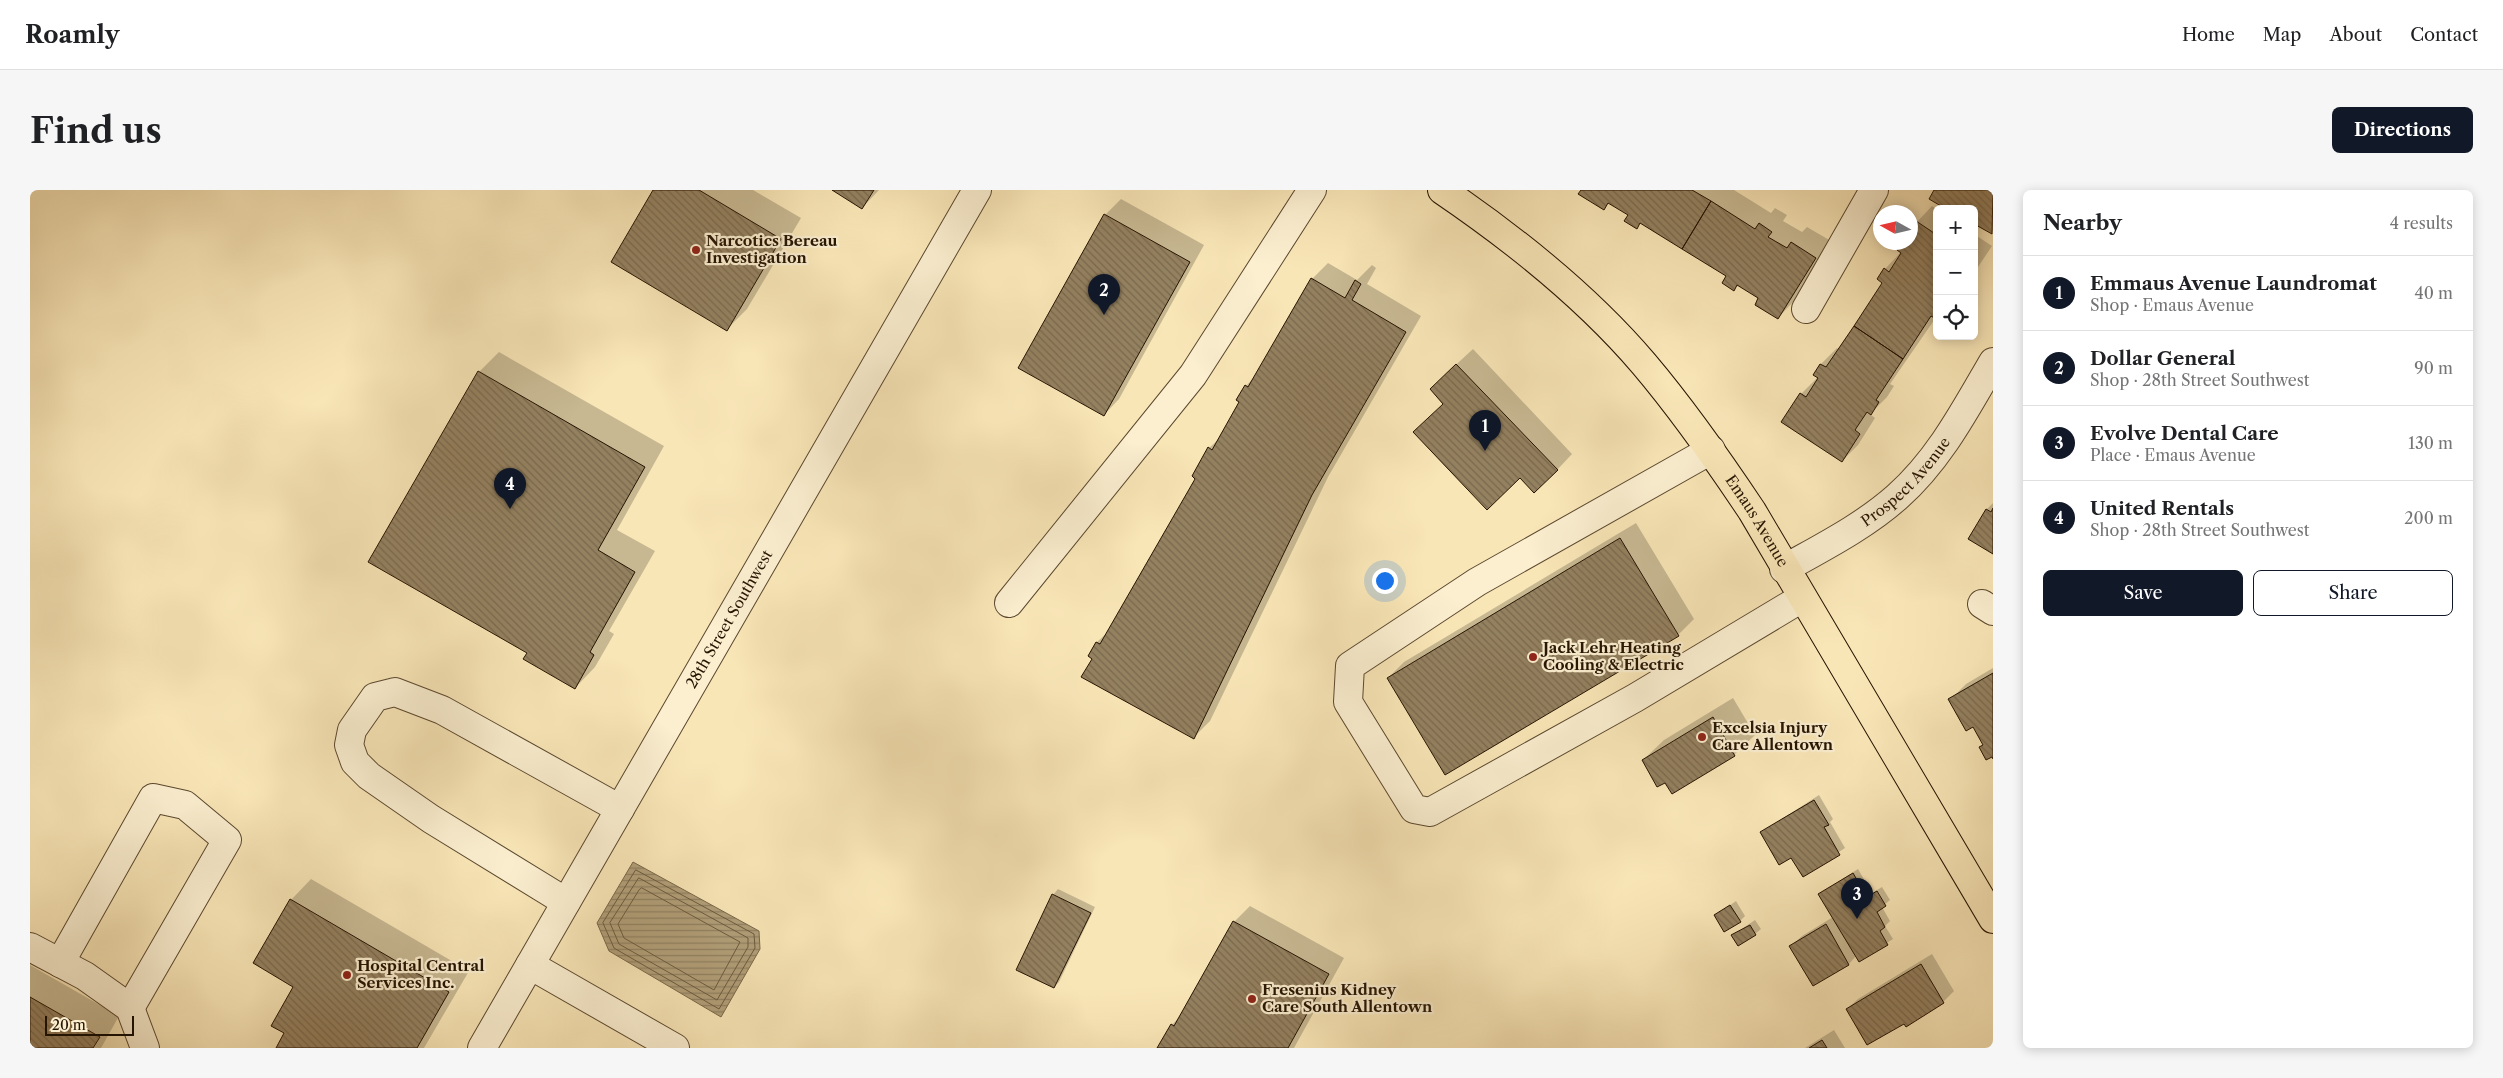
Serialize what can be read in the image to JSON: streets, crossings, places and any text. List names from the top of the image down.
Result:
{
  "streets": {
    "main road": ["Emaus Avenue"],
    "street": ["Prospect Avenue", "28th Street Southwest"]
  },
  "crossings": [
    ["Prospect Avenue", "Emaus Avenue"]
  ],
  "places": [
    "Narcotics Bereau Investigation",
    "Jack Lehr Heating Cooling & Electric",
    "Excelsia Injury Care Allentown",
    "Hospital Central Services Inc.",
    "Fresenius Kidney Care South Allentown"
  ],
  "scale_bar": "20 m",
  "north": "left",
  "page": {
    "header": "Roamly",
    "nav": [
      "Home",
      "Map",
      "About",
      "Contact"
    ],
    "buttons": [
      "Directions",
      ["Save", "Share"]
    ],
    "title": "Find us",
    "heading": ["Nearby", "4 results"],
    "map_buttons": ["+", "−"],
    "list": [
      {
        "mark": "1",
        "name": "Emmaus Avenue Laundromat",
        "note": "Shop · Emaus Avenue",
        "value": "40 m"
      },
      {
        "mark": "2",
        "name": "Dollar General",
        "note": "Shop · 28th Street Southwest",
        "value": "90 m"
      },
      {
        "mark": "3",
        "name": "Evolve Dental Care",
        "note": "Place · Emaus Avenue",
        "value": "130 m"
      },
      {
        "mark": "4",
        "name": "United Rentals",
        "note": "Shop · 28th Street Southwest",
        "value": "200 m"
      }
    ],
    "pins": [
      "2",
      "1",
      "4",
      "3"
    ],
    "scale": "20 m"
  }
}
